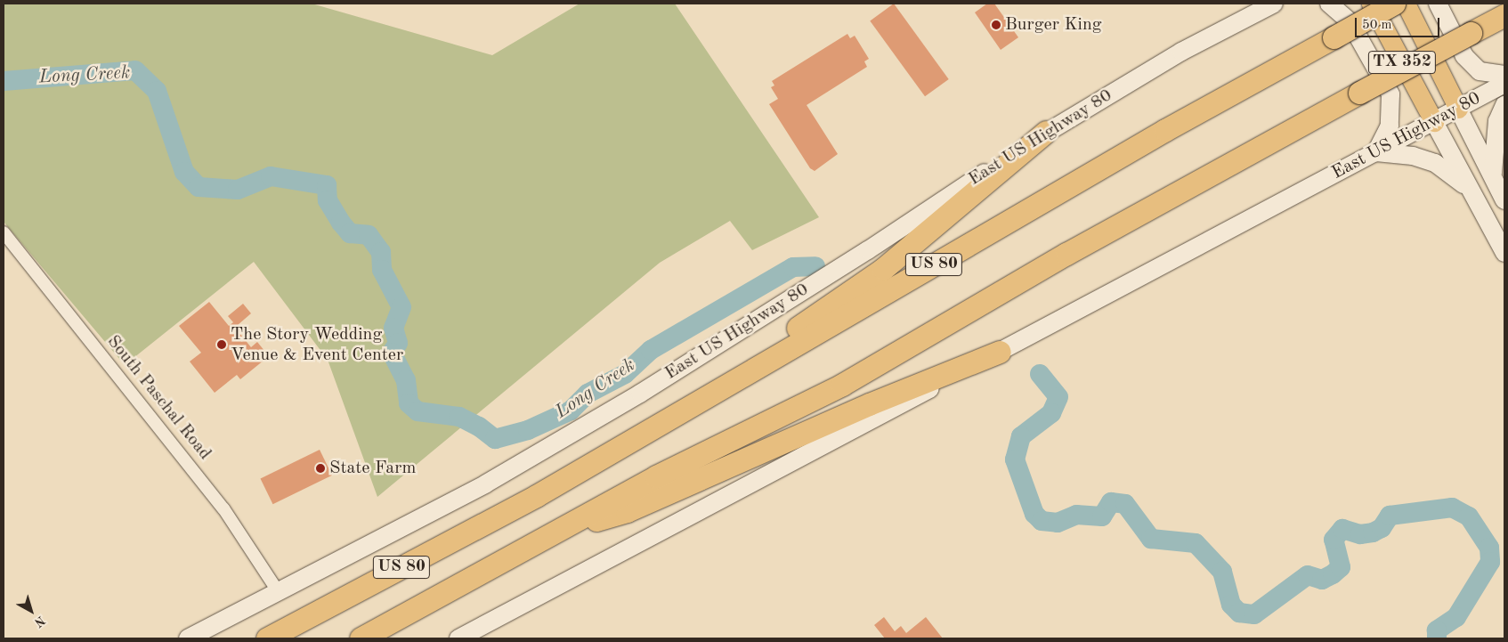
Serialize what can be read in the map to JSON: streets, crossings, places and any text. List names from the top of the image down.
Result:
{
  "streets": {
    "highway": ["US 80"],
    "main road": ["TX 352", "East US Highway 80"],
    "street": ["South Paschal Road"]
  },
  "crossings": [
    ["TX 352", "East US Highway 80"],
    ["East US Highway 80", "South Paschal Road"]
  ],
  "water": ["Long Creek"],
  "places": ["Burger King", "The Story Wedding Venue & Event Center", "State Farm"],
  "scale_bar": "50 m",
  "north": "bottom right"
}
